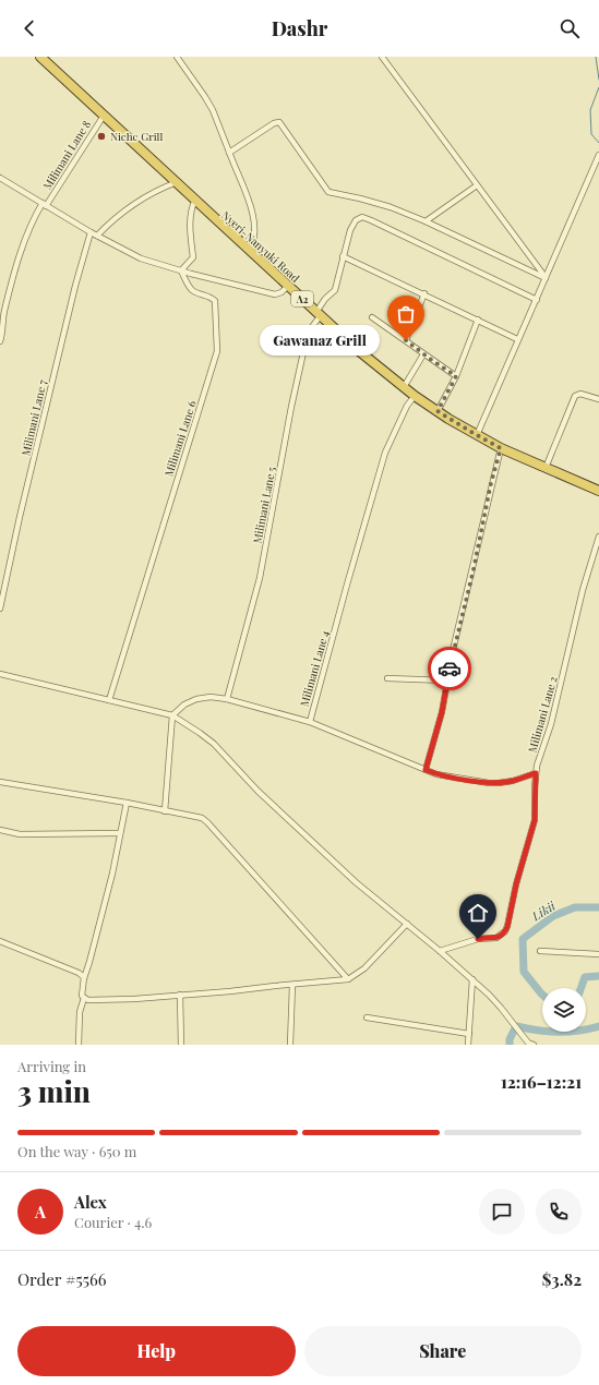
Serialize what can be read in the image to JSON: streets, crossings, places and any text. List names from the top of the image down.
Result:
{
  "streets": {
    "highway": ["Nyeri-Nanyuki Road", "A2"],
    "street": [
      "Milimani Lane 8",
      "Milimani Lane 7",
      "Milimani Lane 6",
      "Milimani Lane 5",
      "Milimani Lane 4",
      "Milimani Lane 2"
    ]
  },
  "crossings": [
    ["Milimani Lane 8", "Nyeri-Nanyuki Road"],
    ["Nyeri-Nanyuki Road", "Milimani Lane 5"],
    ["Nyeri-Nanyuki Road", "Milimani Lane 4"],
    ["Milimani Lane 4", "Milimani Lane 2"]
  ],
  "water": ["Likii"],
  "places": ["Niche Grill", "Gawanaz Grill"],
  "page": {
    "header": "Dashr",
    "bubble": "Gawanaz Grill",
    "heading": ["3 min", "Arriving in", "12:16–12:21"],
    "panel": [
      "Alex",
      "Courier · 4.6",
      "Order #5566",
      "$3.82"
    ],
    "bar": "On the way · 650 m",
    "round": "A",
    "buttons": ["Help", "Share"]
  }
}
